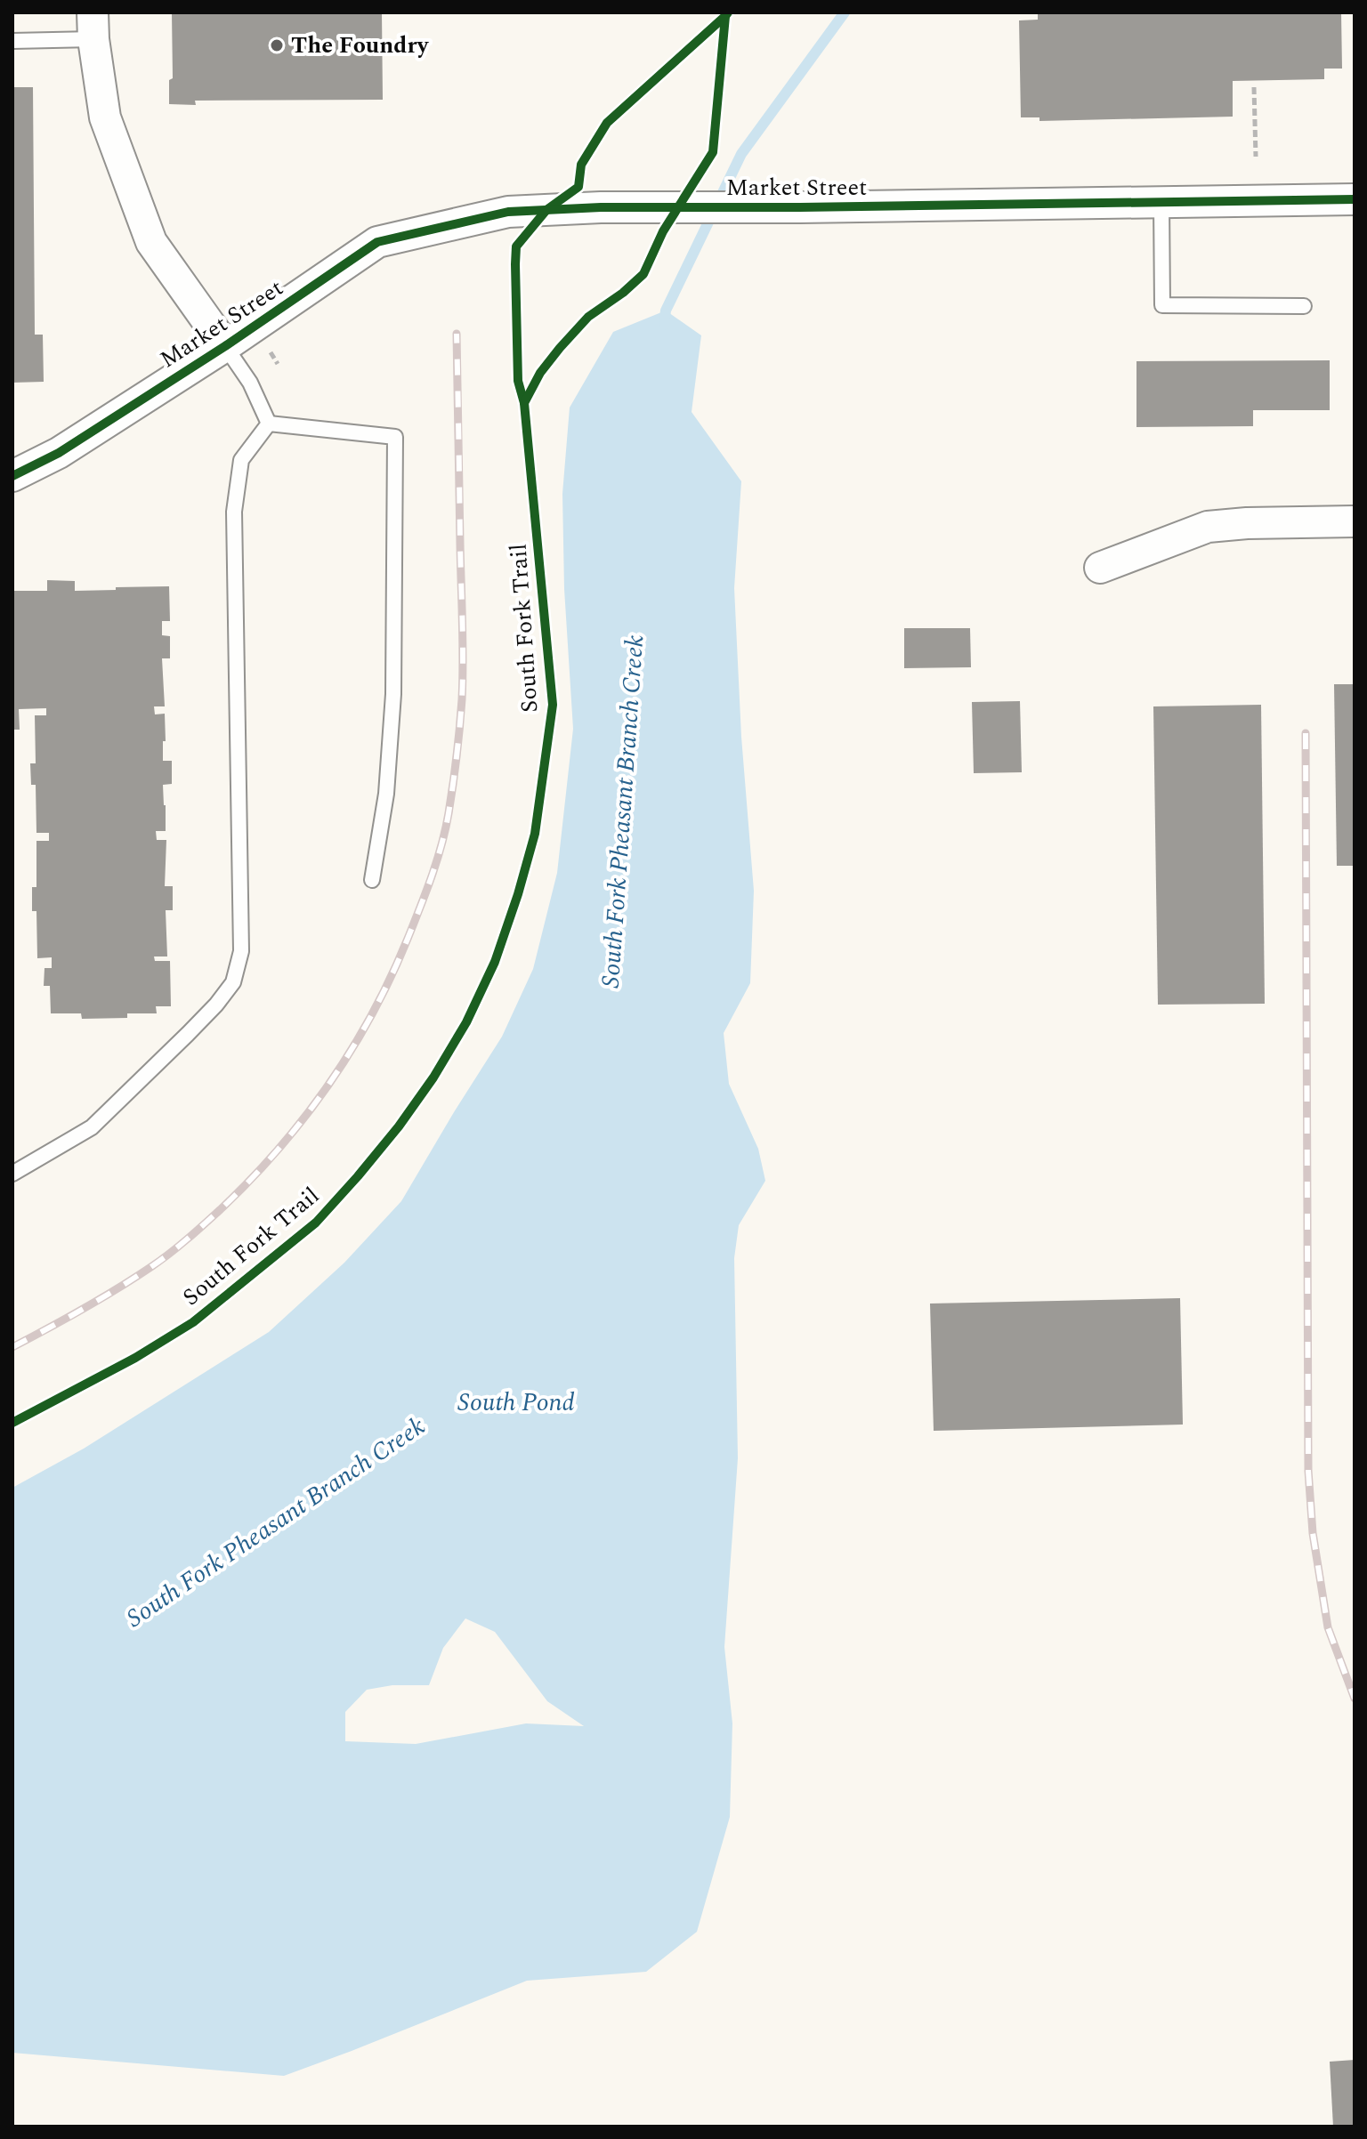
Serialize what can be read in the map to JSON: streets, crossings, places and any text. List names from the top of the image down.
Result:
{
  "streets": {
    "street": ["Market Street"],
    "cycle path": ["South Fork Trail"]
  },
  "water": ["South Fork Pheasant Branch Creek", "South Pond"],
  "places": ["The Foundry"]
}
